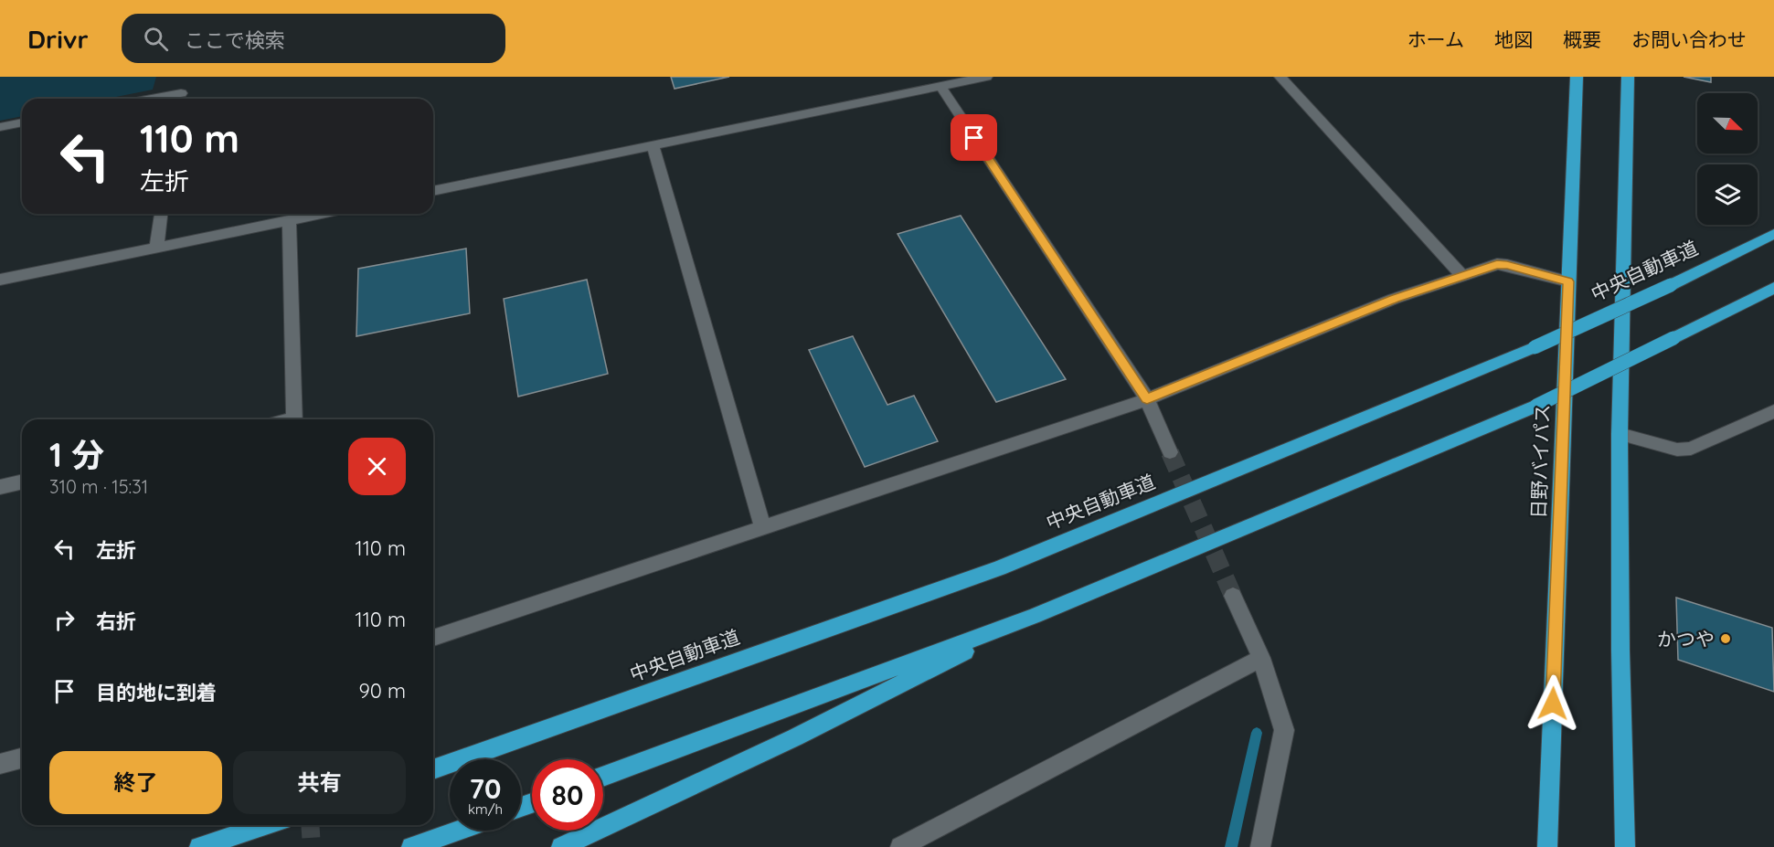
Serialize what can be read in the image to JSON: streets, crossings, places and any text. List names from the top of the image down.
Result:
{
  "streets": {
    "highway": ["中央自動車道", "日野バイパス"]
  },
  "places": ["かつや"],
  "north": "bottom right",
  "page": {
    "header": "Drivr",
    "search": "ここで検索",
    "nav": [
      "ホーム",
      "地図",
      "概要",
      "お問い合わせ"
    ],
    "turn": ["110 m", "左折"],
    "heading": ["1 分", "310 m · 15:31"],
    "list": [
      {
        "name": "左折",
        "value": "110 m"
      },
      {
        "name": "右折",
        "value": "110 m"
      },
      {
        "name": "目的地に到着",
        "value": "90 m"
      }
    ],
    "buttons": ["終了", "共有"],
    "speed": "70 km/h",
    "limit": "80"
  }
}
